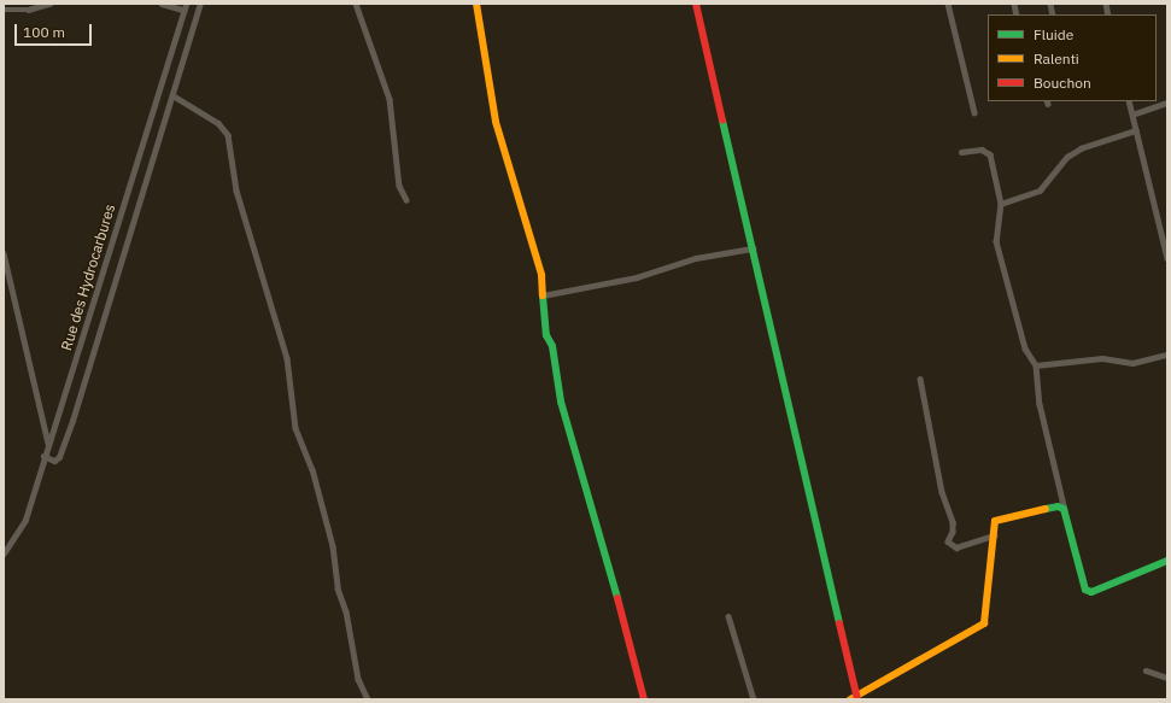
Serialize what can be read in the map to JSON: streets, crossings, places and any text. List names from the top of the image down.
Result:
{
  "streets": {
    "street": ["Rue des Hydrocarbures"]
  },
  "legend": ["Fluide", "Ralenti", "Bouchon"],
  "scale_bar": "100 m"
}
